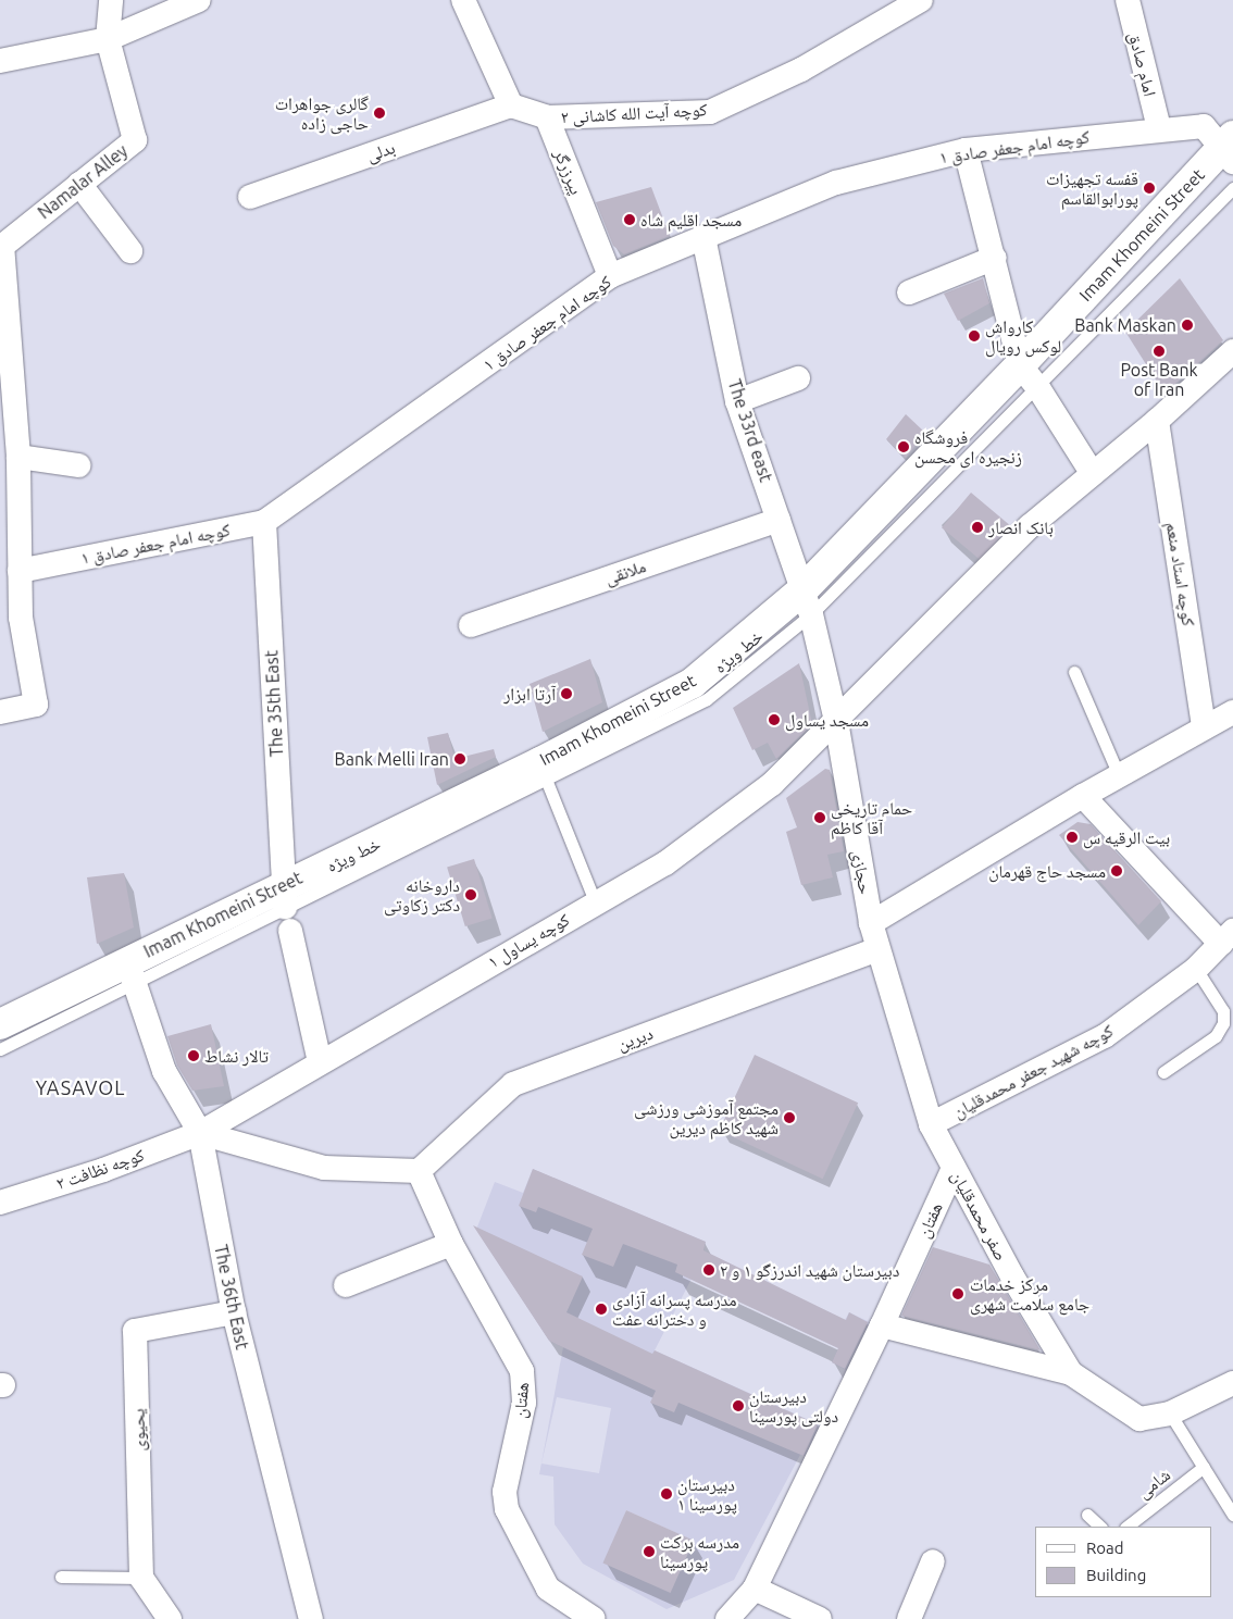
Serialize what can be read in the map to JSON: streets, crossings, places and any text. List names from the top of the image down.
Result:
{
  "streets": {
    "main road": ["Imam Khomeini Street"],
    "street": [
      "امام صادق",
      "کوچه آیت الله کاشانی ۲",
      "کوچه امام جعفر صادق ۱",
      "بدلی",
      "پیرزرگر",
      "Namalar Alley",
      "The 33rd east",
      "ملانقی",
      "کوچه استاد منعم",
      "The 35th East",
      "حجازی",
      "کوچه یساول ۱",
      "دیرین",
      "کوچه شهید جعفر محمدقلیان",
      "کوچه نظافت ۲",
      "صفر محمدقلیان",
      "هفتان",
      "The 36th East",
      "یحیوی"
    ],
    "lane": ["خط ویژه", "شامی"]
  },
  "crossings": [
    ["امام صادق", "کوچه امام جعفر صادق ۱"],
    ["کوچه آیت الله کاشانی ۲", "پیرزرگر"],
    ["کوچه امام جعفر صادق ۱", "پیرزرگر"],
    ["کوچه امام جعفر صادق ۱", "Imam Khomeini Street"],
    ["کوچه امام جعفر صادق ۱", "The 33rd east"],
    ["کوچه امام جعفر صادق ۱", "The 35th East"],
    ["Imam Khomeini Street", "The 33rd east"],
    ["Imam Khomeini Street", "خط ویژه"],
    ["Imam Khomeini Street", "The 35th East"],
    ["Imam Khomeini Street", "حجازی"],
    ["Imam Khomeini Street", "The 36th East"],
    ["The 33rd east", "ملانقی"],
    ["The 33rd east", "خط ویژه"],
    ["The 33rd east", "حجازی"],
    ["کوچه استاد منعم", "کوچه یساول ۱"],
    ["خط ویژه", "The 35th East"],
    ["خط ویژه", "حجازی"],
    ["حجازی", "کوچه یساول ۱"],
    ["حجازی", "دیرین"],
    ["حجازی", "کوچه شهید جعفر محمدقلیان"],
    ["حجازی", "صفر محمدقلیان"],
    ["کوچه یساول ۱", "کوچه نظافت ۲"],
    ["کوچه یساول ۱", "The 36th East"],
    ["دیرین", "هفتان"],
    ["کوچه شهید جعفر محمدقلیان", "صفر محمدقلیان"],
    ["کوچه نظافت ۲", "The 36th East"],
    ["صفر محمدقلیان", "هفتان"],
    ["The 36th East", "یحیوی"]
  ],
  "districts": ["YASAVOL"],
  "places": [
    "گالری جواهرات حاجی زاده",
    "قفسه تجهیزات پورابوالقاسم",
    "مسجد اقلیم شاه",
    "Bank Maskan",
    "کارواش لوکس رویال",
    "Post Bank of Iran",
    "فروشگاه زنجیره ای محسن",
    "بانک انصار",
    "آرتا ابزار",
    "مسجد یساول",
    "Bank Melli Iran",
    "حمام تاریخی آقا کاظم",
    "بیت الرقیه س",
    "مسجد حاج قهرمان",
    "داروخانه دکتر زکاوتی",
    "تالار نشاط",
    "مجتمع آموزشی ورزشی شهید کاظم دیرین",
    "دبیرستان شهید اندرزگو ۱ و ۲",
    "مرکز خدمات جامع سلامت شهری",
    "مدرسه پسرانه آزادی و دخترانه عفت",
    "دبیرستان دولتی پورسینا",
    "دبیرستان پورسینا ۱",
    "مدرسه برکت پورسینا"
  ],
  "legend": ["Road", "Building"]
}
